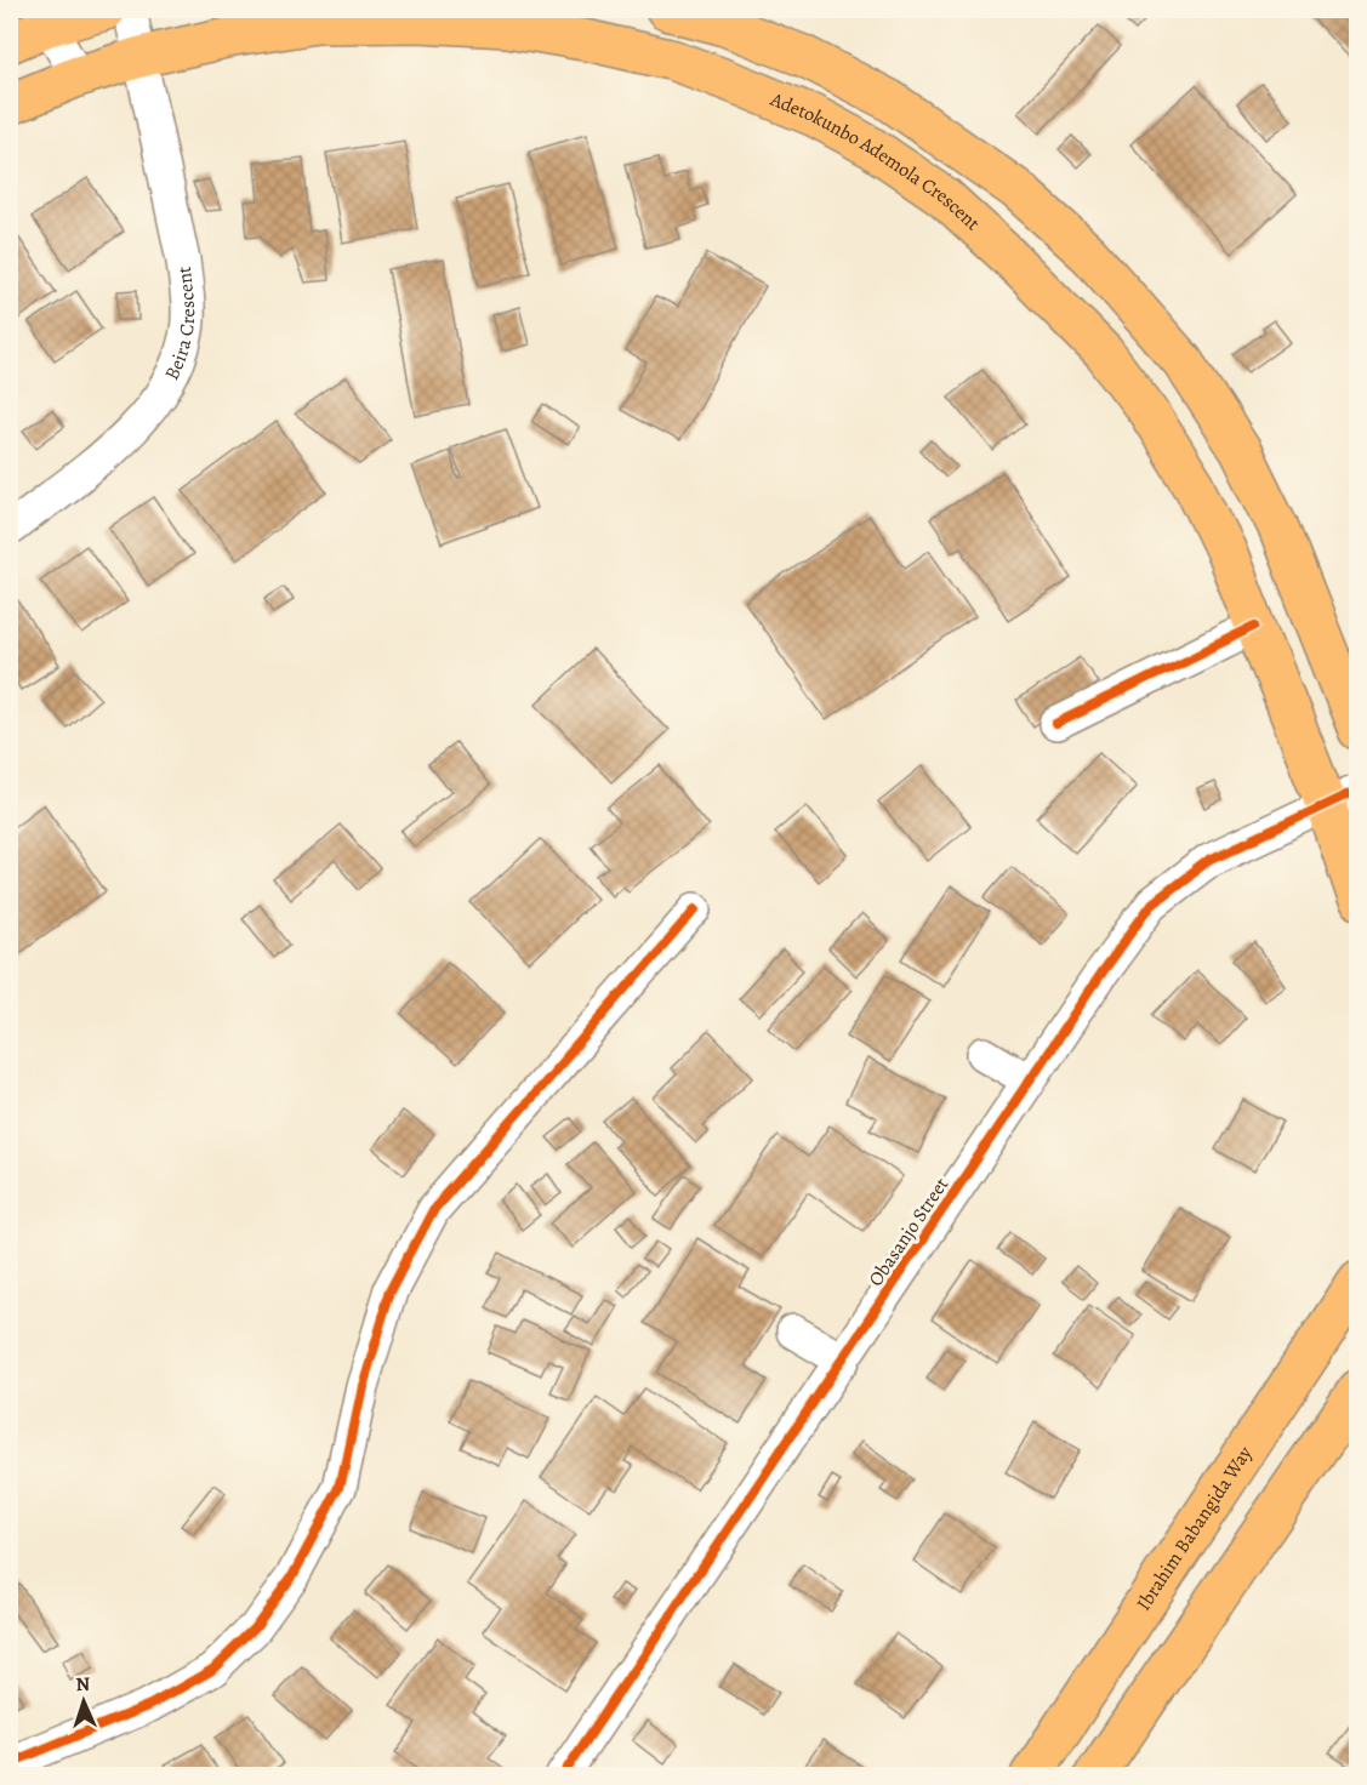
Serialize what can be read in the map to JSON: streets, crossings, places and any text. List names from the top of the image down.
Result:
{
  "streets": {
    "main road": ["Adetokunbo Ademola Crescent", "Ibrahim Babangida Way"],
    "street": ["Beira Crescent", "Obasanjo Street"]
  },
  "crossings": [
    ["Adetokunbo Ademola Crescent", "Beira Crescent"],
    ["Adetokunbo Ademola Crescent", "Obasanjo Street"]
  ],
  "north": "top"
}
